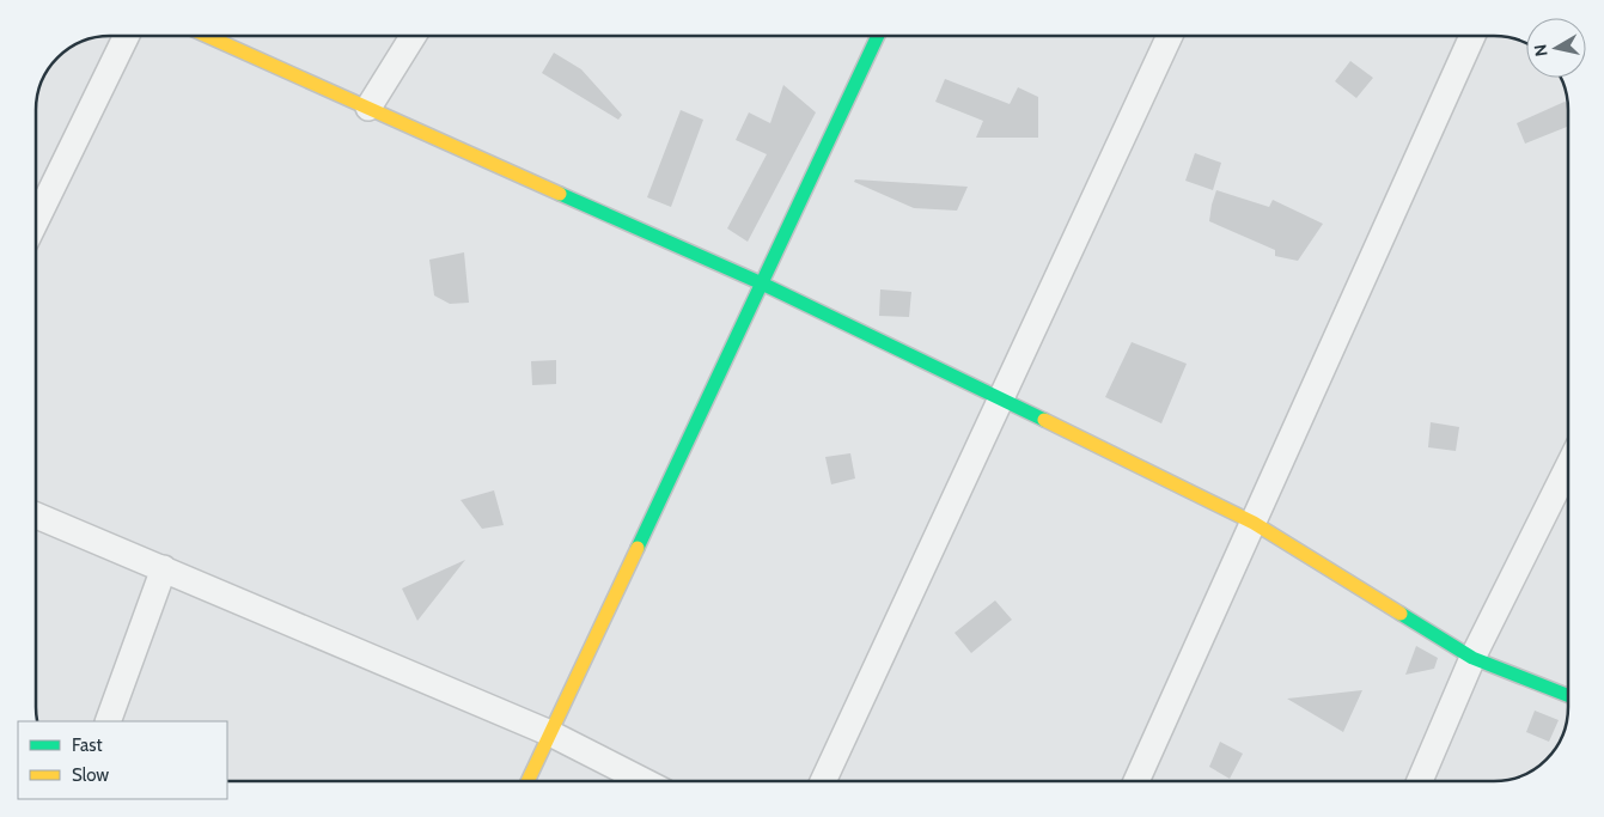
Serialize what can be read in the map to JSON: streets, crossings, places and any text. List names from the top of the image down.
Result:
{
  "legend": ["Fast", "Slow"],
  "north": "left"
}
